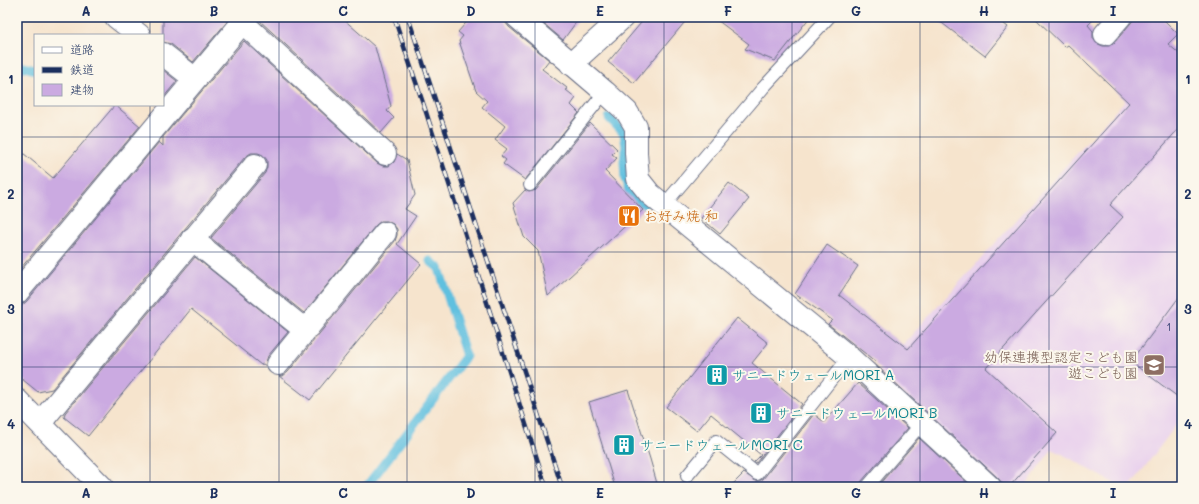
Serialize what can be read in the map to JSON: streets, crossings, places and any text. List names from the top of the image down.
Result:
{
  "places": {
    "restaurant": ["お好み焼 和"],
    "school or university": ["幼保連携型認定こども園 遊こども園"],
    "building": ["サニードウェールMORI A", "サニードウェールMORI B", "サニードウェールMORI C"]
  },
  "house_numbers": ["1"],
  "legend": ["道路", "鉄道", "建物"],
  "grid": {
    "columns": [
      "A",
      "B",
      "C",
      "D",
      "E",
      "F",
      "G",
      "H",
      "I"
    ],
    "rows": [
      "1",
      "2",
      "3",
      "4"
    ]
  }
}
